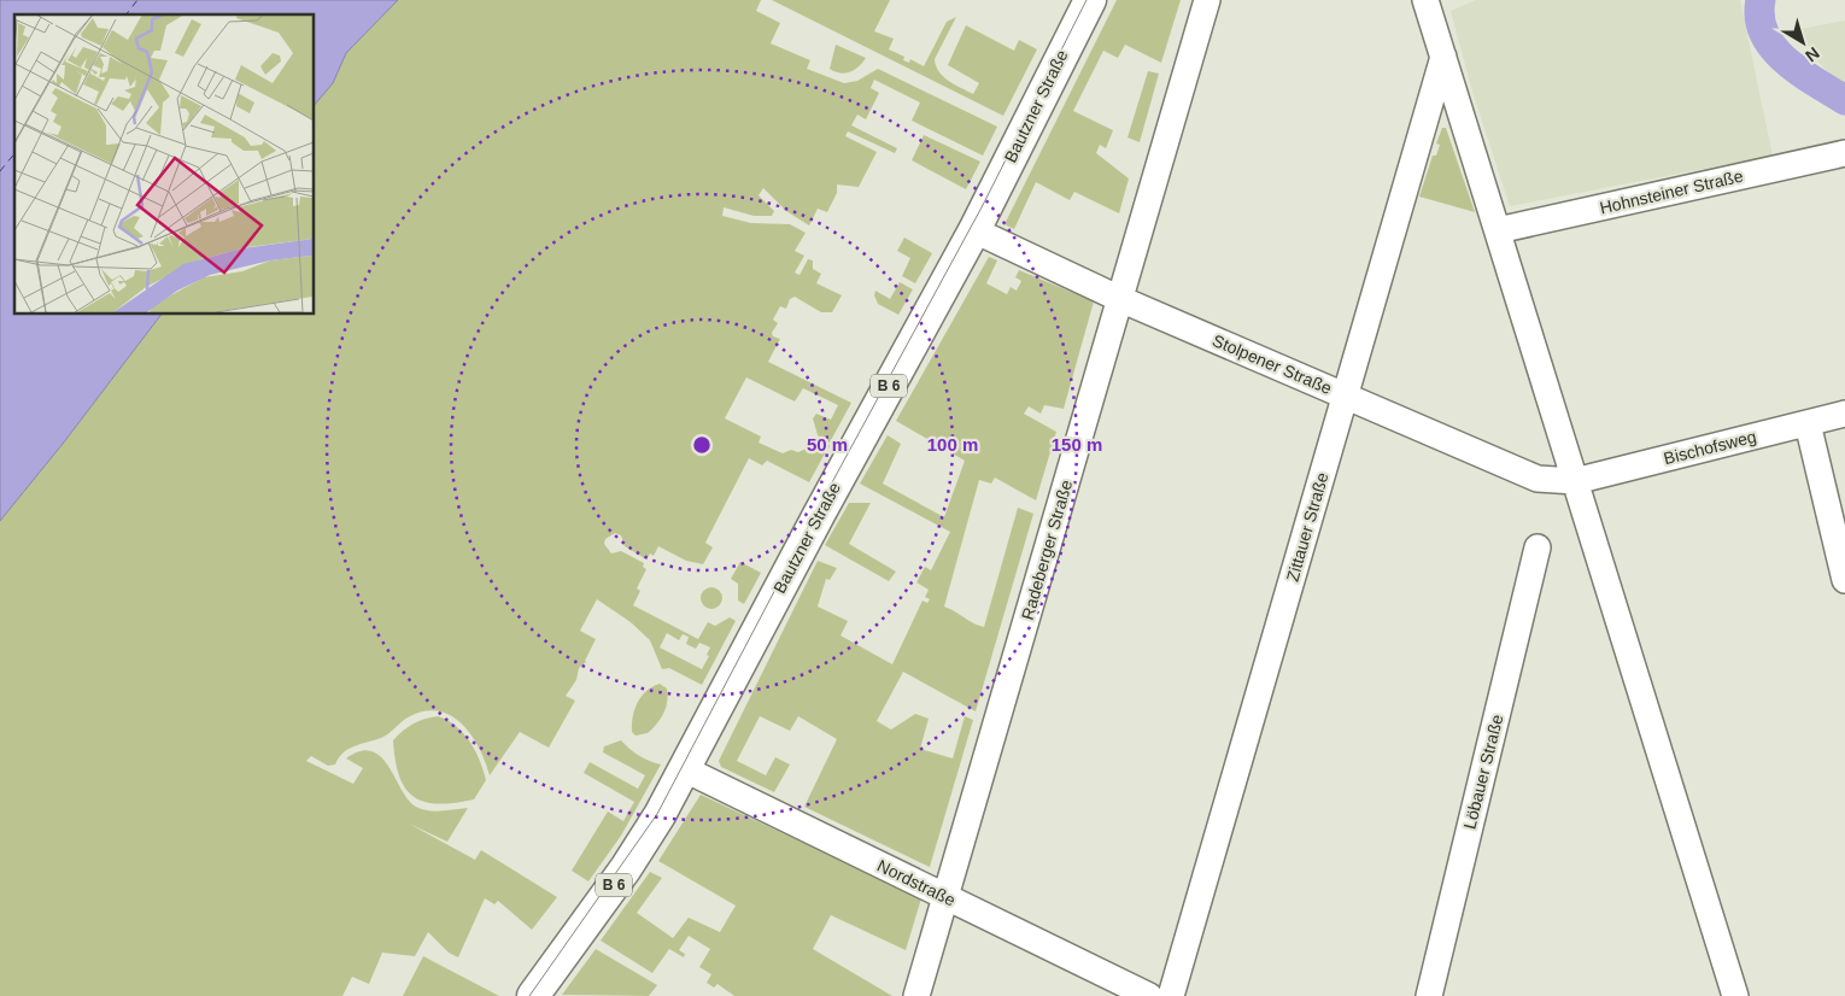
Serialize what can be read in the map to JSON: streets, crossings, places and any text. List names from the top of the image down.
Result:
{
  "streets": {
    "main road": ["Bautzner Straße", "B 6"],
    "street": [
      "Hohnsteiner Straße",
      "Stolpener Straße",
      "Bischofsweg",
      "Zittauer Straße",
      "Radeberger Straße",
      "Löbauer Straße",
      "Nordstraße"
    ]
  },
  "crossings": [
    ["Bautzner Straße", "Stolpener Straße"],
    ["Bautzner Straße", "Nordstraße"],
    ["Stolpener Straße", "Bischofsweg"],
    ["Stolpener Straße", "Zittauer Straße"],
    ["Stolpener Straße", "Radeberger Straße"],
    ["Radeberger Straße", "Nordstraße"]
  ],
  "north": "bottom right",
  "rings": ["50 m", "100 m", "150 m"]
}
